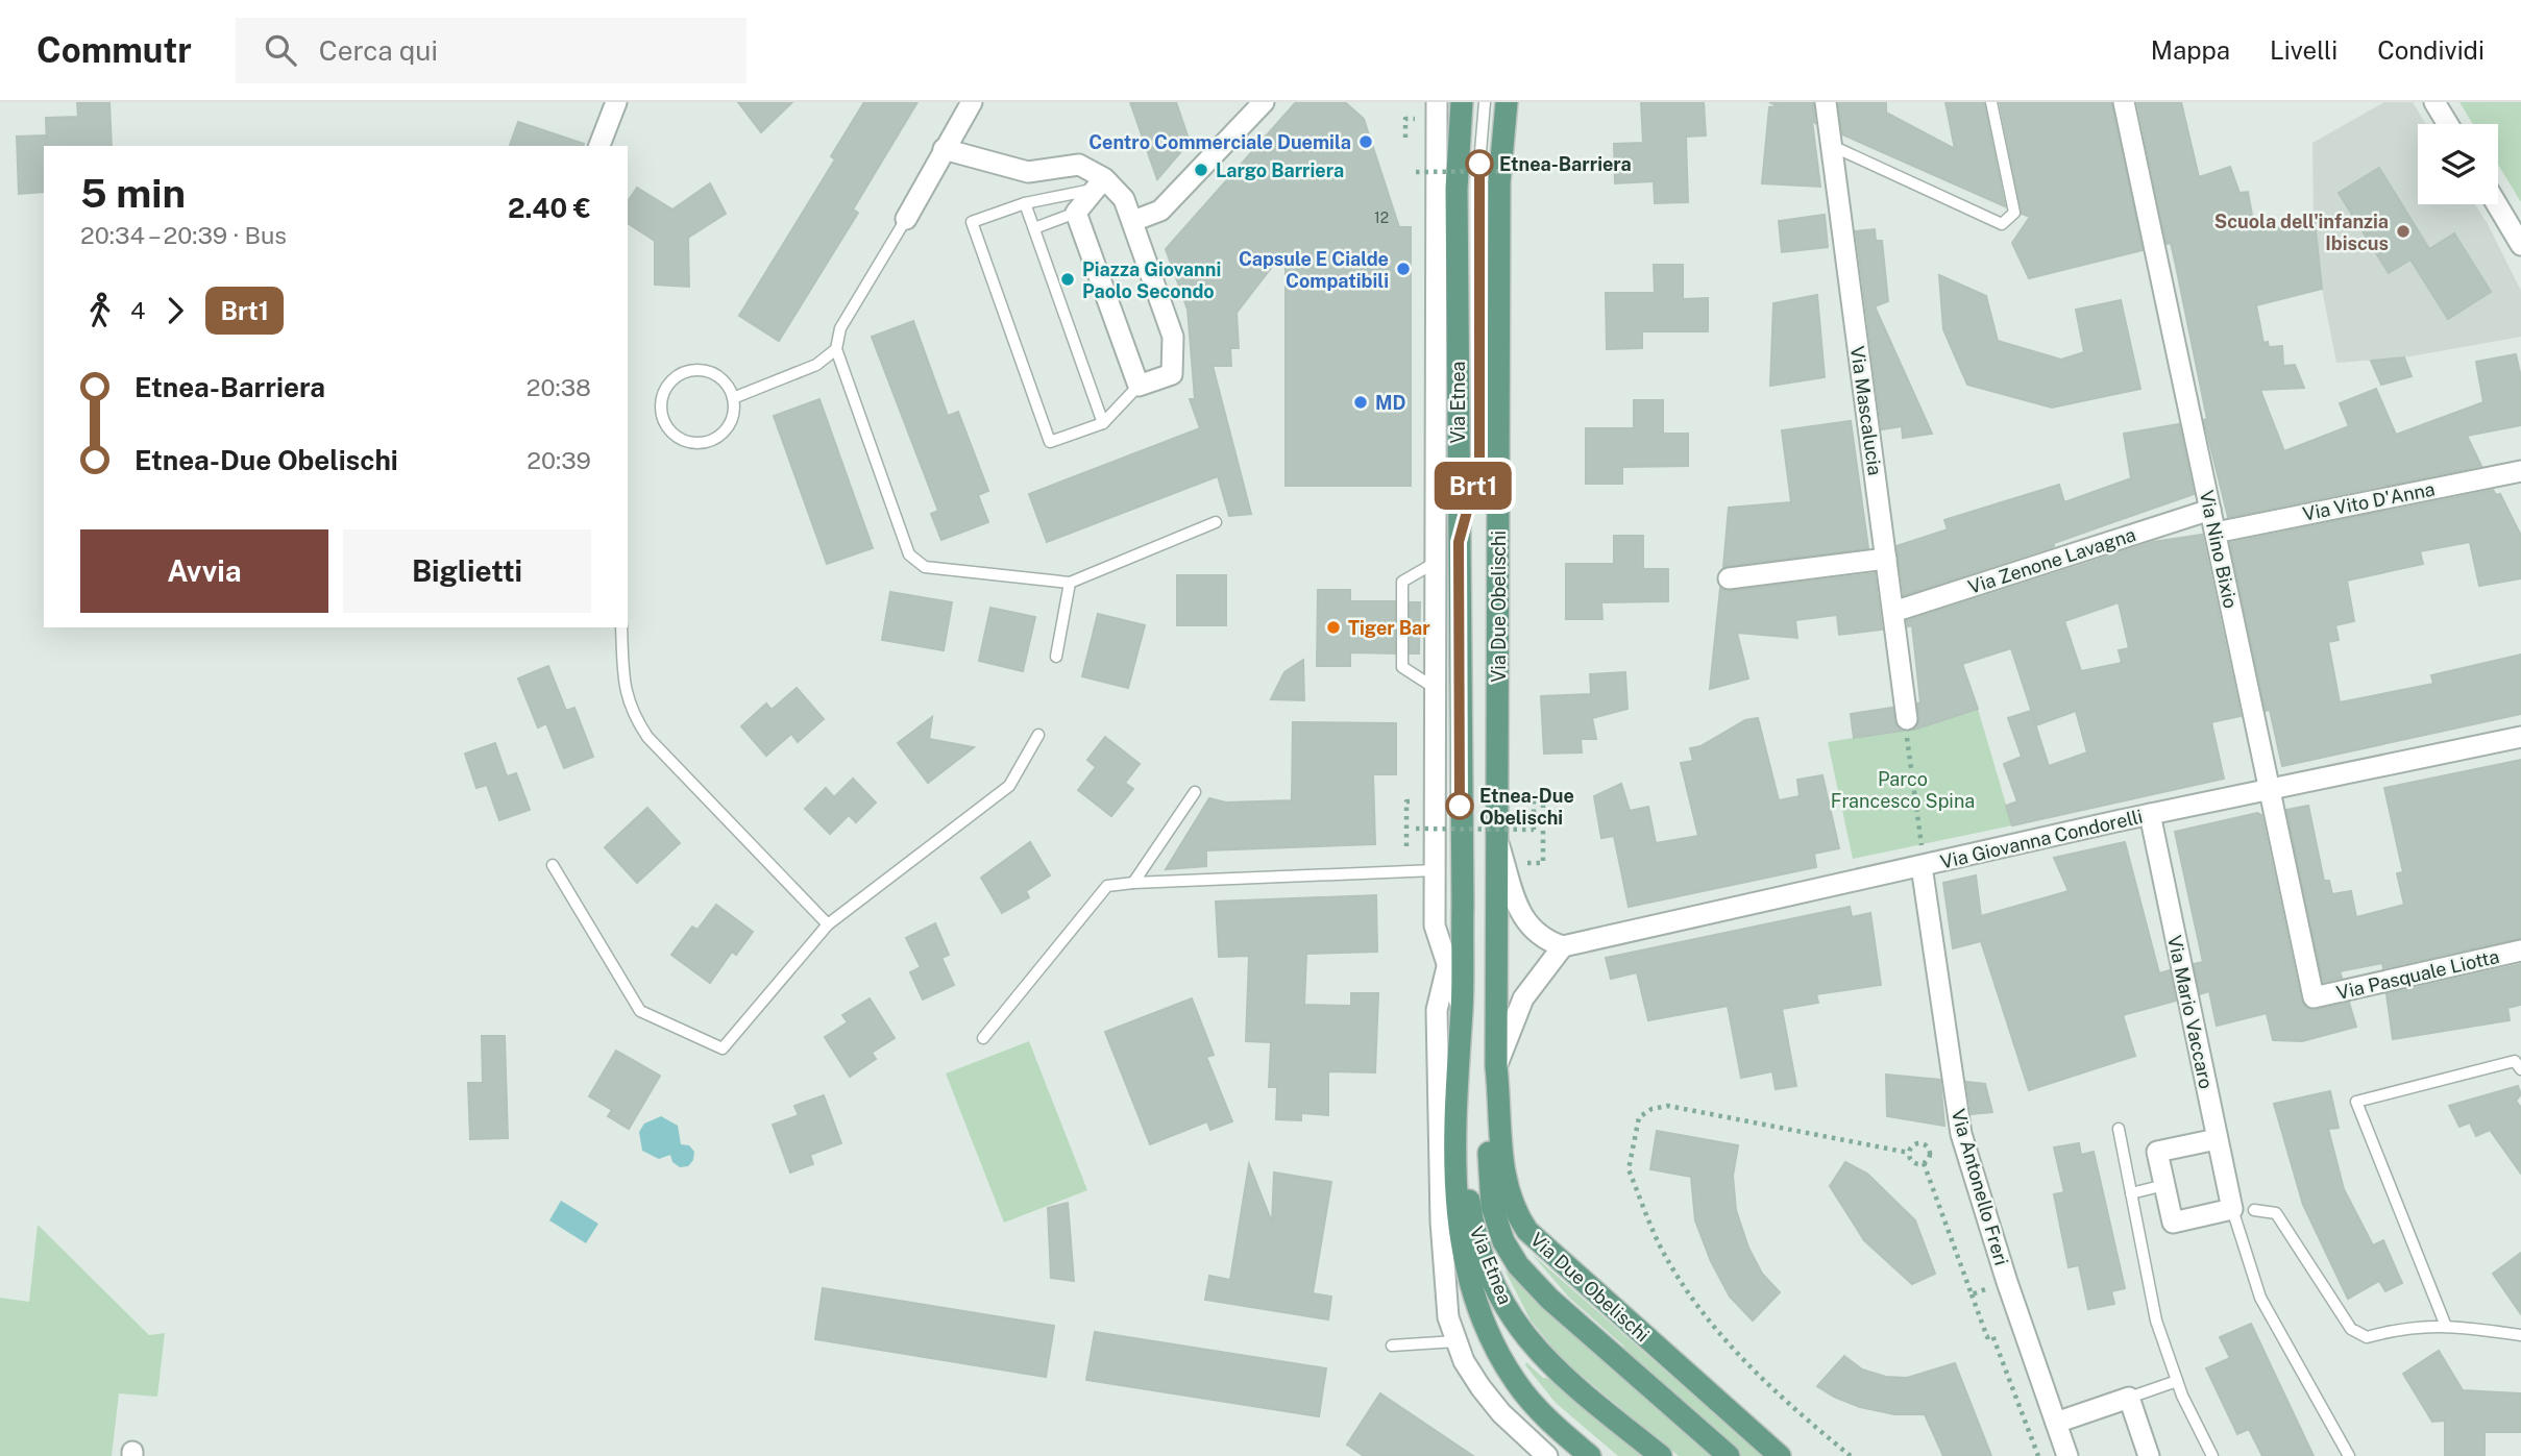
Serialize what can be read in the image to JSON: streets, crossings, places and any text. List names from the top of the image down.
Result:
{
  "streets": {
    "main road": ["Via Etnea", "Via Due Obelischi"],
    "street": [
      "Via Mascalucia",
      "Via Vito D'Anna",
      "Via Nino Bixio",
      "Via Zenone Lavagna",
      "Via Giovanna Condorelli",
      "Via Pasquale Liotta",
      "Via Mario Vaccaro",
      "Via Antonello Freri"
    ]
  },
  "crossings": [
    ["Via Mascalucia", "Via Zenone Lavagna"],
    ["Via Vito D'Anna", "Via Nino Bixio"],
    ["Via Nino Bixio", "Via Zenone Lavagna"],
    ["Via Nino Bixio", "Via Giovanna Condorelli"],
    ["Via Nino Bixio", "Via Pasquale Liotta"],
    ["Via Giovanna Condorelli", "Via Mario Vaccaro"],
    ["Via Giovanna Condorelli", "Via Antonello Freri"]
  ],
  "parks": ["Parco Francesco Spina"],
  "places": [
    "Centro Commerciale Duemila",
    "Etnea-Barriera",
    "Largo Barriera",
    "Scuola dell'infanzia Ibiscus",
    "Capsule E Cialde Compatibili",
    "Piazza Giovanni Paolo Secondo",
    "MD",
    "Tiger Bar",
    "Etnea-Due Obelischi"
  ],
  "lines": ["bus line Brt1"],
  "house_numbers": ["12"],
  "page": {
    "header": "Commutr",
    "search": "Cerca qui",
    "nav": ["Mappa", "Livelli", "Condividi"],
    "on_map": "Brt1",
    "heading": ["5 min", "20:34 – 20:39 · Bus", "2.40 €"],
    "legs": ["4", "Brt1"],
    "list": [
      {
        "name": "Etnea-Barriera",
        "value": "20:38"
      },
      {
        "name": "Etnea-Due Obelischi",
        "value": "20:39"
      }
    ],
    "buttons": ["Avvia", "Biglietti"]
  }
}
